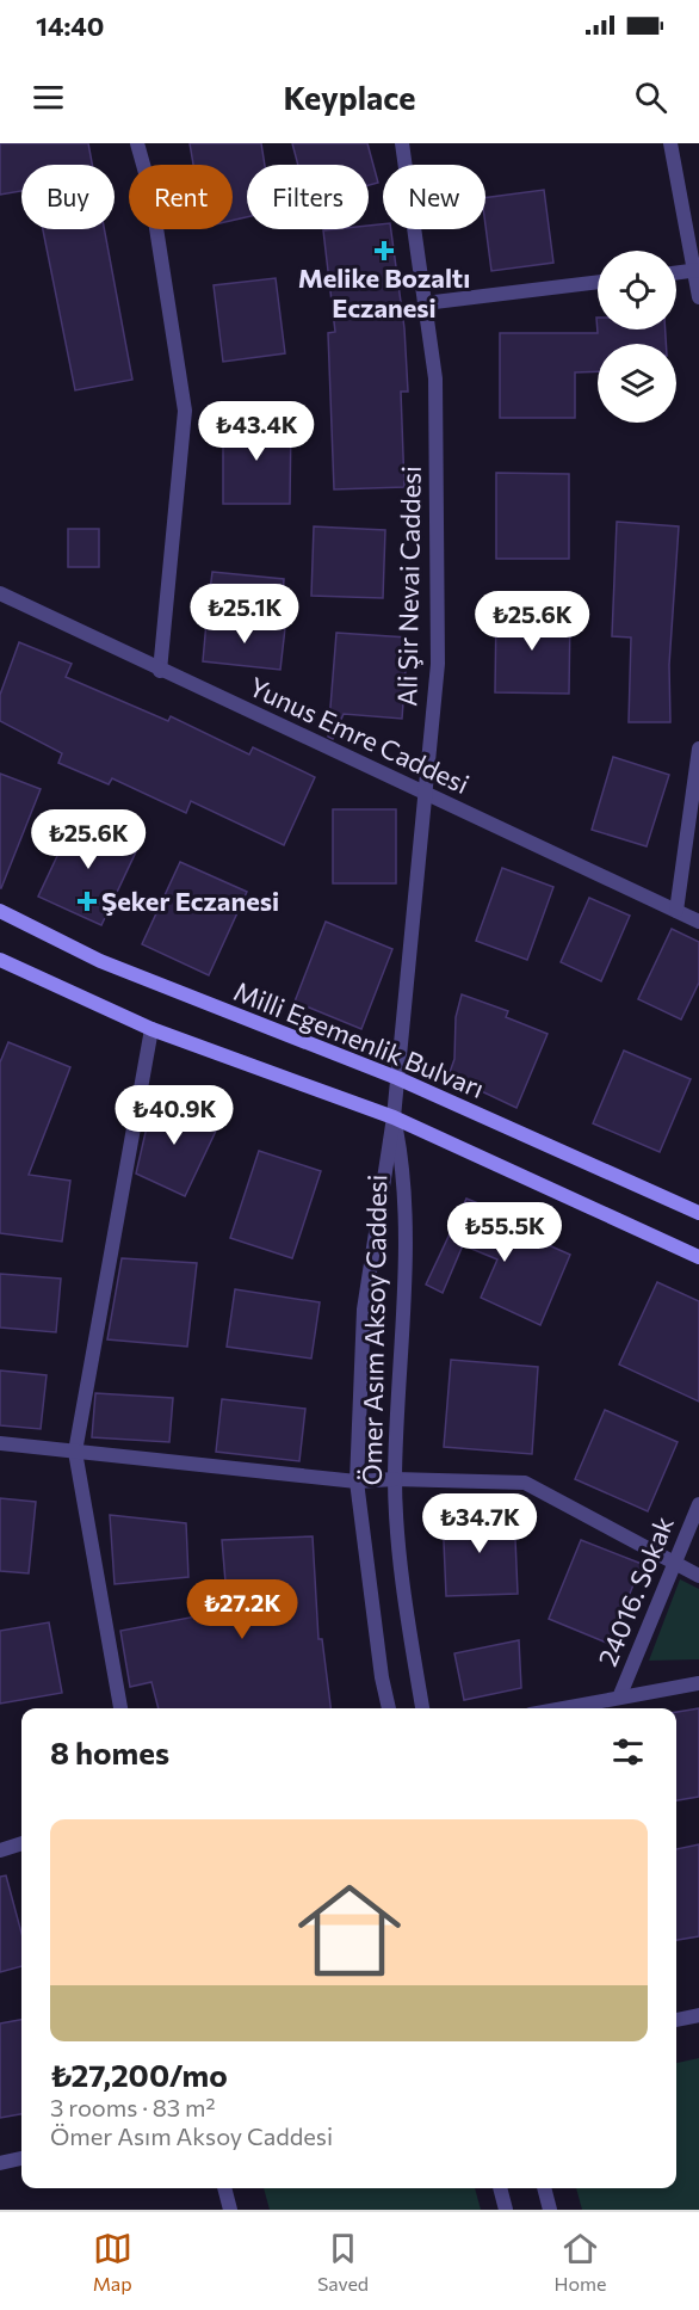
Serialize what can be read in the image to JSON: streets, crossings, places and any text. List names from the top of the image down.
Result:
{
  "streets": {
    "main road": ["Milli Egemenlik Bulvarı"],
    "street": [
      "Ali Şir Nevai Caddesi",
      "Yunus Emre Caddesi",
      "Ömer Asım Aksoy Caddesi",
      "24016. Sokak"
    ]
  },
  "crossings": [
    ["Ali Şir Nevai Caddesi", "Yunus Emre Caddesi"],
    ["Ali Şir Nevai Caddesi", "Milli Egemenlik Bulvarı"],
    ["Ali Şir Nevai Caddesi", "Ömer Asım Aksoy Caddesi"]
  ],
  "places": {
    "health": ["Melike Bozaltı Eczanesi", "Şeker Eczanesi"]
  },
  "page": {
    "status": "14:40",
    "header": "Keyplace",
    "chip": [
      "Buy",
      "Rent",
      "Filters",
      "New"
    ],
    "price": [
      "₺43.4K",
      "₺25.1K",
      "₺25.6K",
      "₺25.6K",
      "₺40.9K",
      "₺55.5K",
      "₺34.7K",
      "₺27.2K"
    ],
    "heading": "8 homes",
    "list": [
      {
        "name": "₺27,200/mo",
        "note": "3 rooms · 83 m² · Ömer Asım Aksoy Caddesi"
      }
    ],
    "tabs": ["Map", "Saved", "Home"]
  }
}
